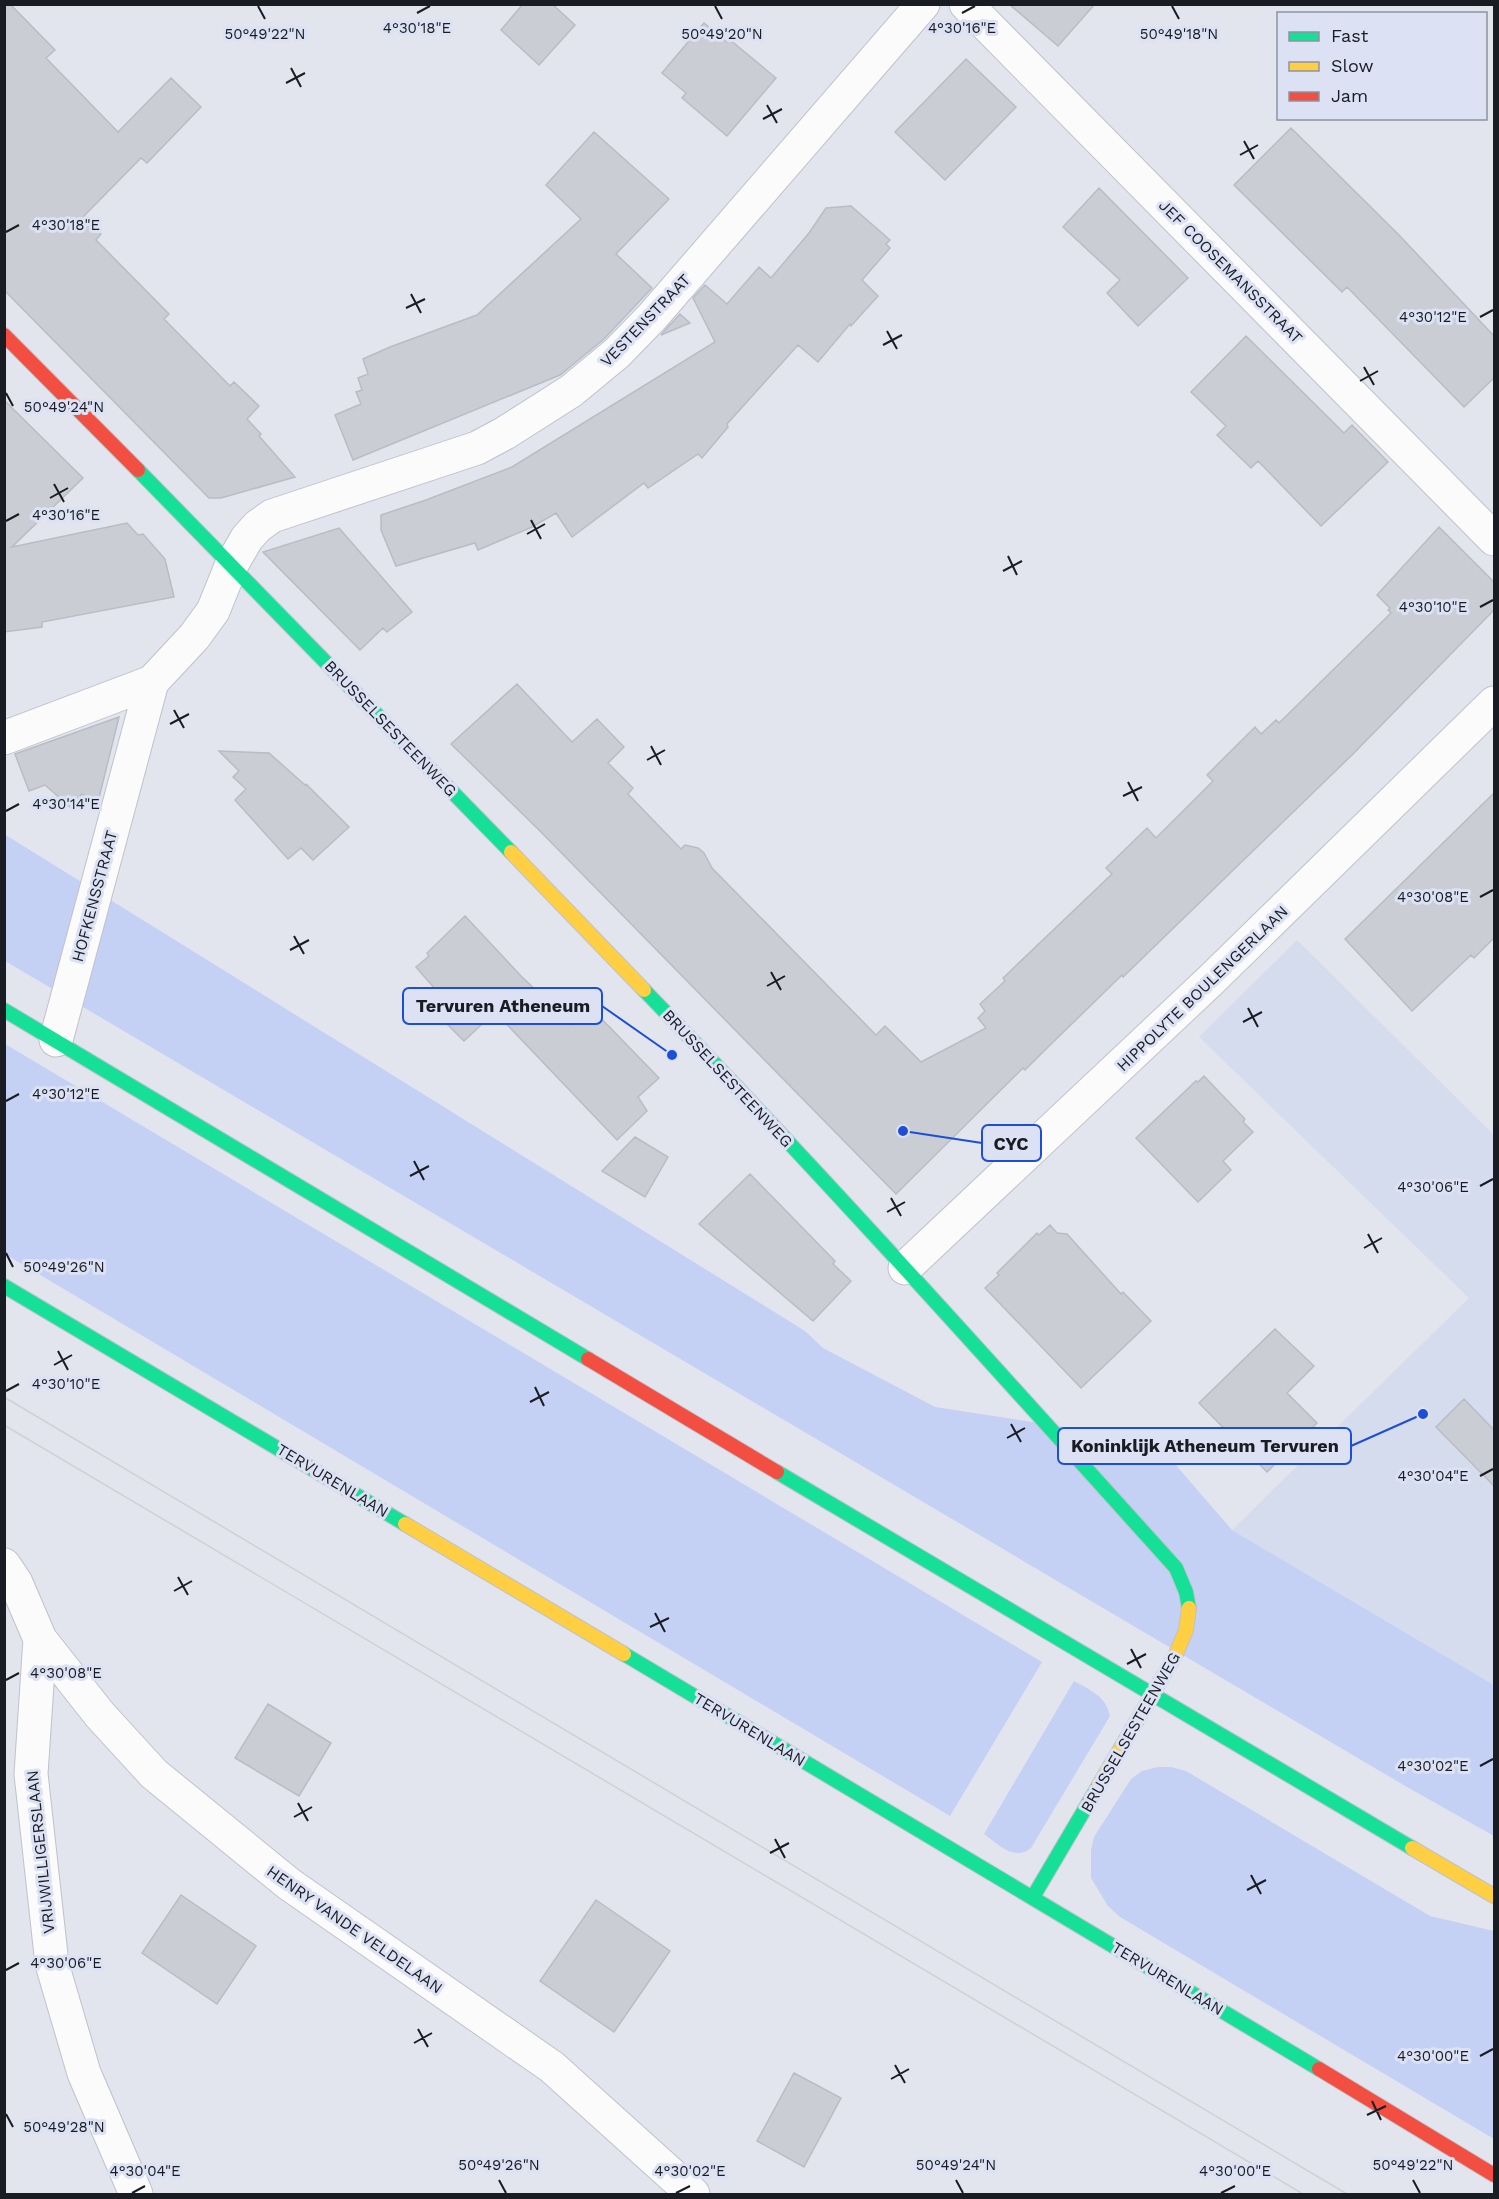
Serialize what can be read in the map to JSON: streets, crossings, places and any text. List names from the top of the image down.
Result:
{
  "streets": {
    "main road": ["BRUSSELSESTEENWEG", "TERVURENLAAN"],
    "street": [
      "JEF COOSEMANSSTRAAT",
      "VESTENSTRAAT",
      "HOFKENSSTRAAT",
      "HIPPOLYTE BOULENGERLAAN",
      "VRIJWILLIGERSLAAN",
      "HENRY VANDE VELDELAAN"
    ]
  },
  "crossings": [
    ["VESTENSTRAAT", "BRUSSELSESTEENWEG"],
    ["VESTENSTRAAT", "HOFKENSSTRAAT"],
    ["BRUSSELSESTEENWEG", "HOFKENSSTRAAT"],
    ["BRUSSELSESTEENWEG", "HIPPOLYTE BOULENGERLAAN"],
    ["BRUSSELSESTEENWEG", "TERVURENLAAN"],
    ["VRIJWILLIGERSLAAN", "HENRY VANDE VELDELAAN"]
  ],
  "places": ["Tervuren Atheneum", "CYC", "Koninklijk Atheneum Tervuren"],
  "legend": ["Fast", "Slow", "Jam"],
  "coordinates": [
    "4°30'18\"E",
    "4°30'16\"E",
    "50°49'22\"N",
    "50°49'20\"N",
    "50°49'18\"N",
    "4°30'12\"E",
    "50°49'24\"N",
    "4°30'10\"E",
    "4°30'14\"E",
    "4°30'08\"E",
    "4°30'06\"E",
    "50°49'26\"N",
    "4°30'04\"E",
    "4°30'02\"E",
    "4°30'00\"E",
    "50°49'28\"N"
  ]
}
